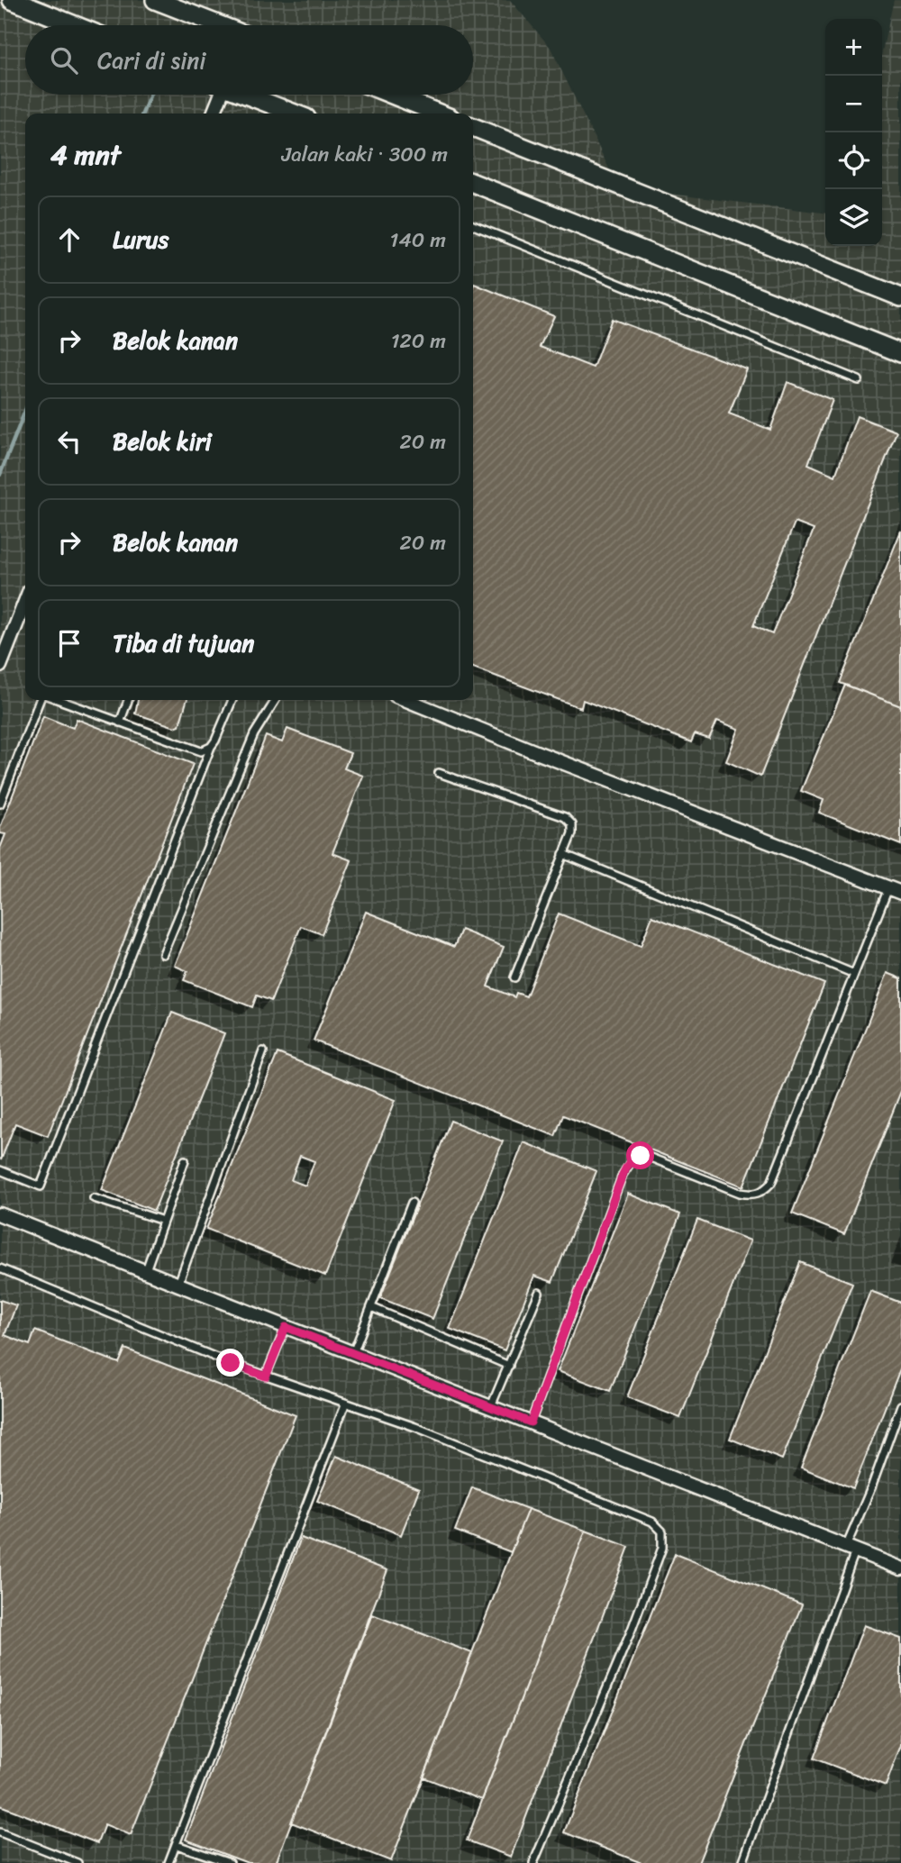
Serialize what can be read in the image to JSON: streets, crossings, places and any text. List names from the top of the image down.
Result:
{
  "page": {
    "map_buttons": ["+", "−"],
    "search": "Cari di sini",
    "heading": ["4 mnt", "Jalan kaki · 300 m"],
    "list": [
      ["Lurus", "140 m"],
      ["Belok kanan", "120 m"],
      ["Belok kiri", "20 m"],
      ["Belok kanan", "20 m"],
      "Tiba di tujuan"
    ]
  }
}
